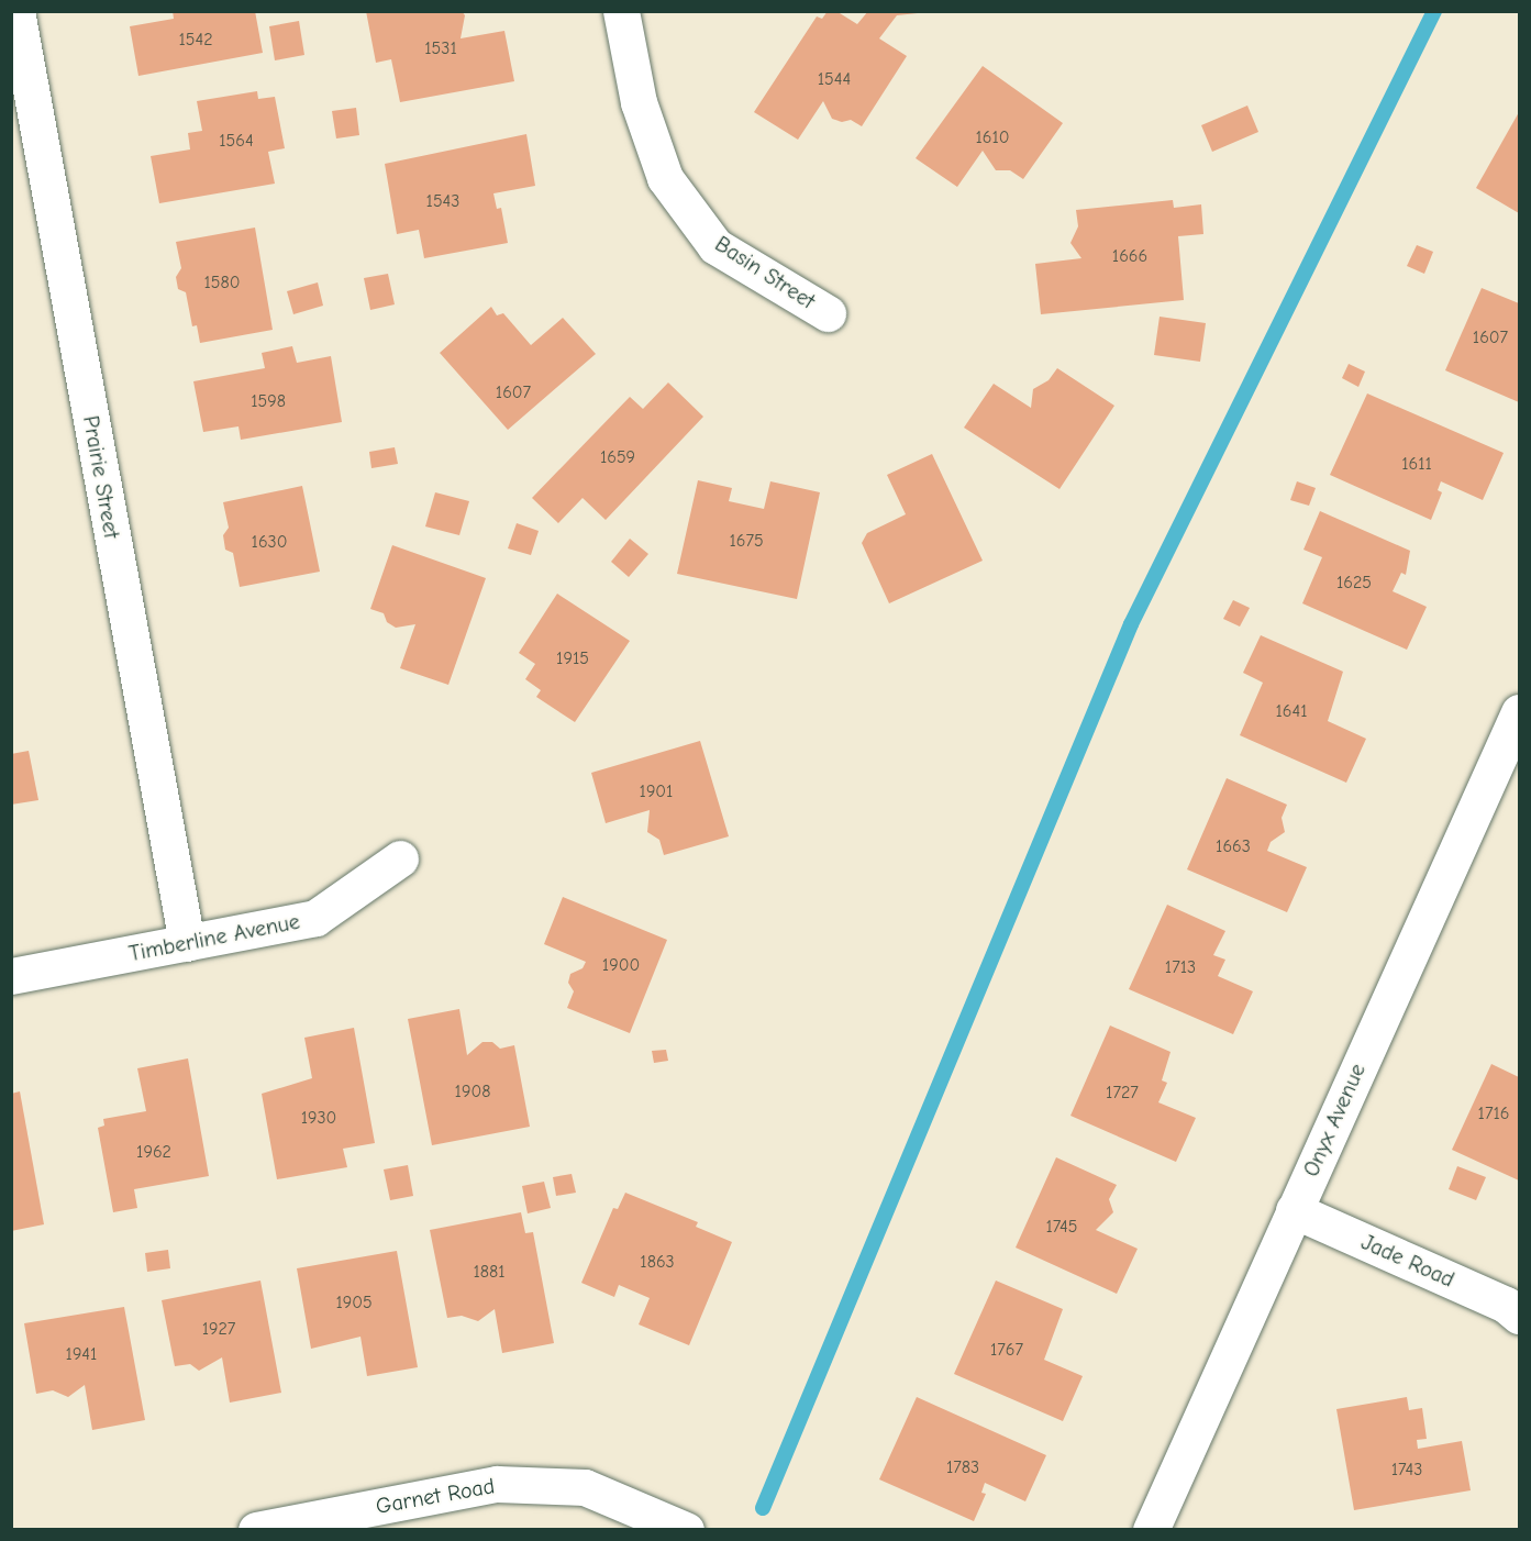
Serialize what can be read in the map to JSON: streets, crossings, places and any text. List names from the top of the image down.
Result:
{
  "streets": {
    "street": [
      "Basin Street",
      "Prairie Street",
      "Timberline Avenue",
      "Onyx Avenue",
      "Jade Road",
      "Garnet Road"
    ]
  },
  "crossings": [
    ["Prairie Street", "Timberline Avenue"],
    ["Onyx Avenue", "Jade Road"]
  ],
  "house_numbers": [
    "1542",
    "1531",
    "1544",
    "1610",
    "1564",
    "1543",
    "1666",
    "1580",
    "1607",
    "1607",
    "1598",
    "1659",
    "1611",
    "1675",
    "1630",
    "1625",
    "1915",
    "1641",
    "1901",
    "1663",
    "1900",
    "1713",
    "1908",
    "1727",
    "1716",
    "1930",
    "1962",
    "1745",
    "1863",
    "1881",
    "1905",
    "1927",
    "1767",
    "1941",
    "1783",
    "1743"
  ]
}
